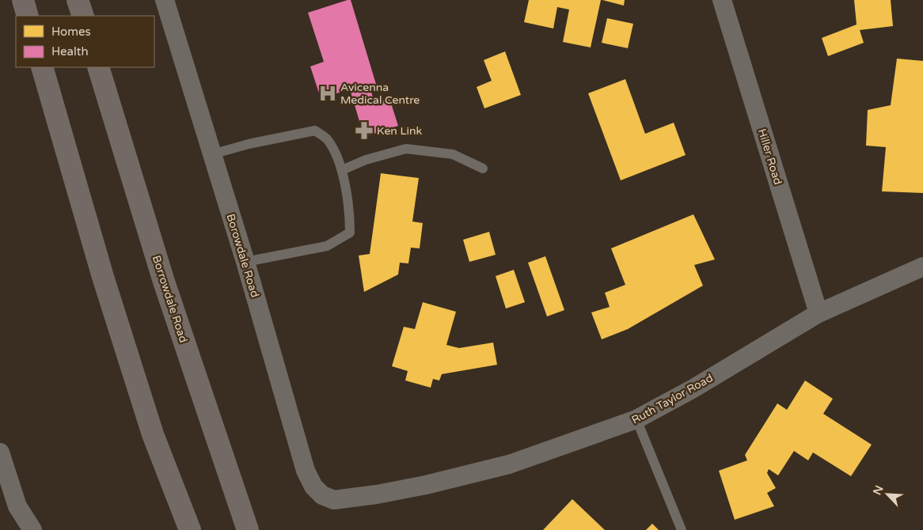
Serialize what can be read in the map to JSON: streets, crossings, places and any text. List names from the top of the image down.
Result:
{
  "streets": {
    "main road": ["Borrowdale Road"],
    "street": ["Hiller Road", "Borowdale Road", "Ruth Taylor Road"]
  },
  "crossings": [
    ["Hiller Road", "Ruth Taylor Road"],
    ["Borowdale Road", "Ruth Taylor Road"]
  ],
  "places": {
    "hospital": ["Avicenna Medical Centre"],
    "pharmacy": ["Ken Link"]
  },
  "legend": ["Homes", "Health"],
  "north": "top left"
}
